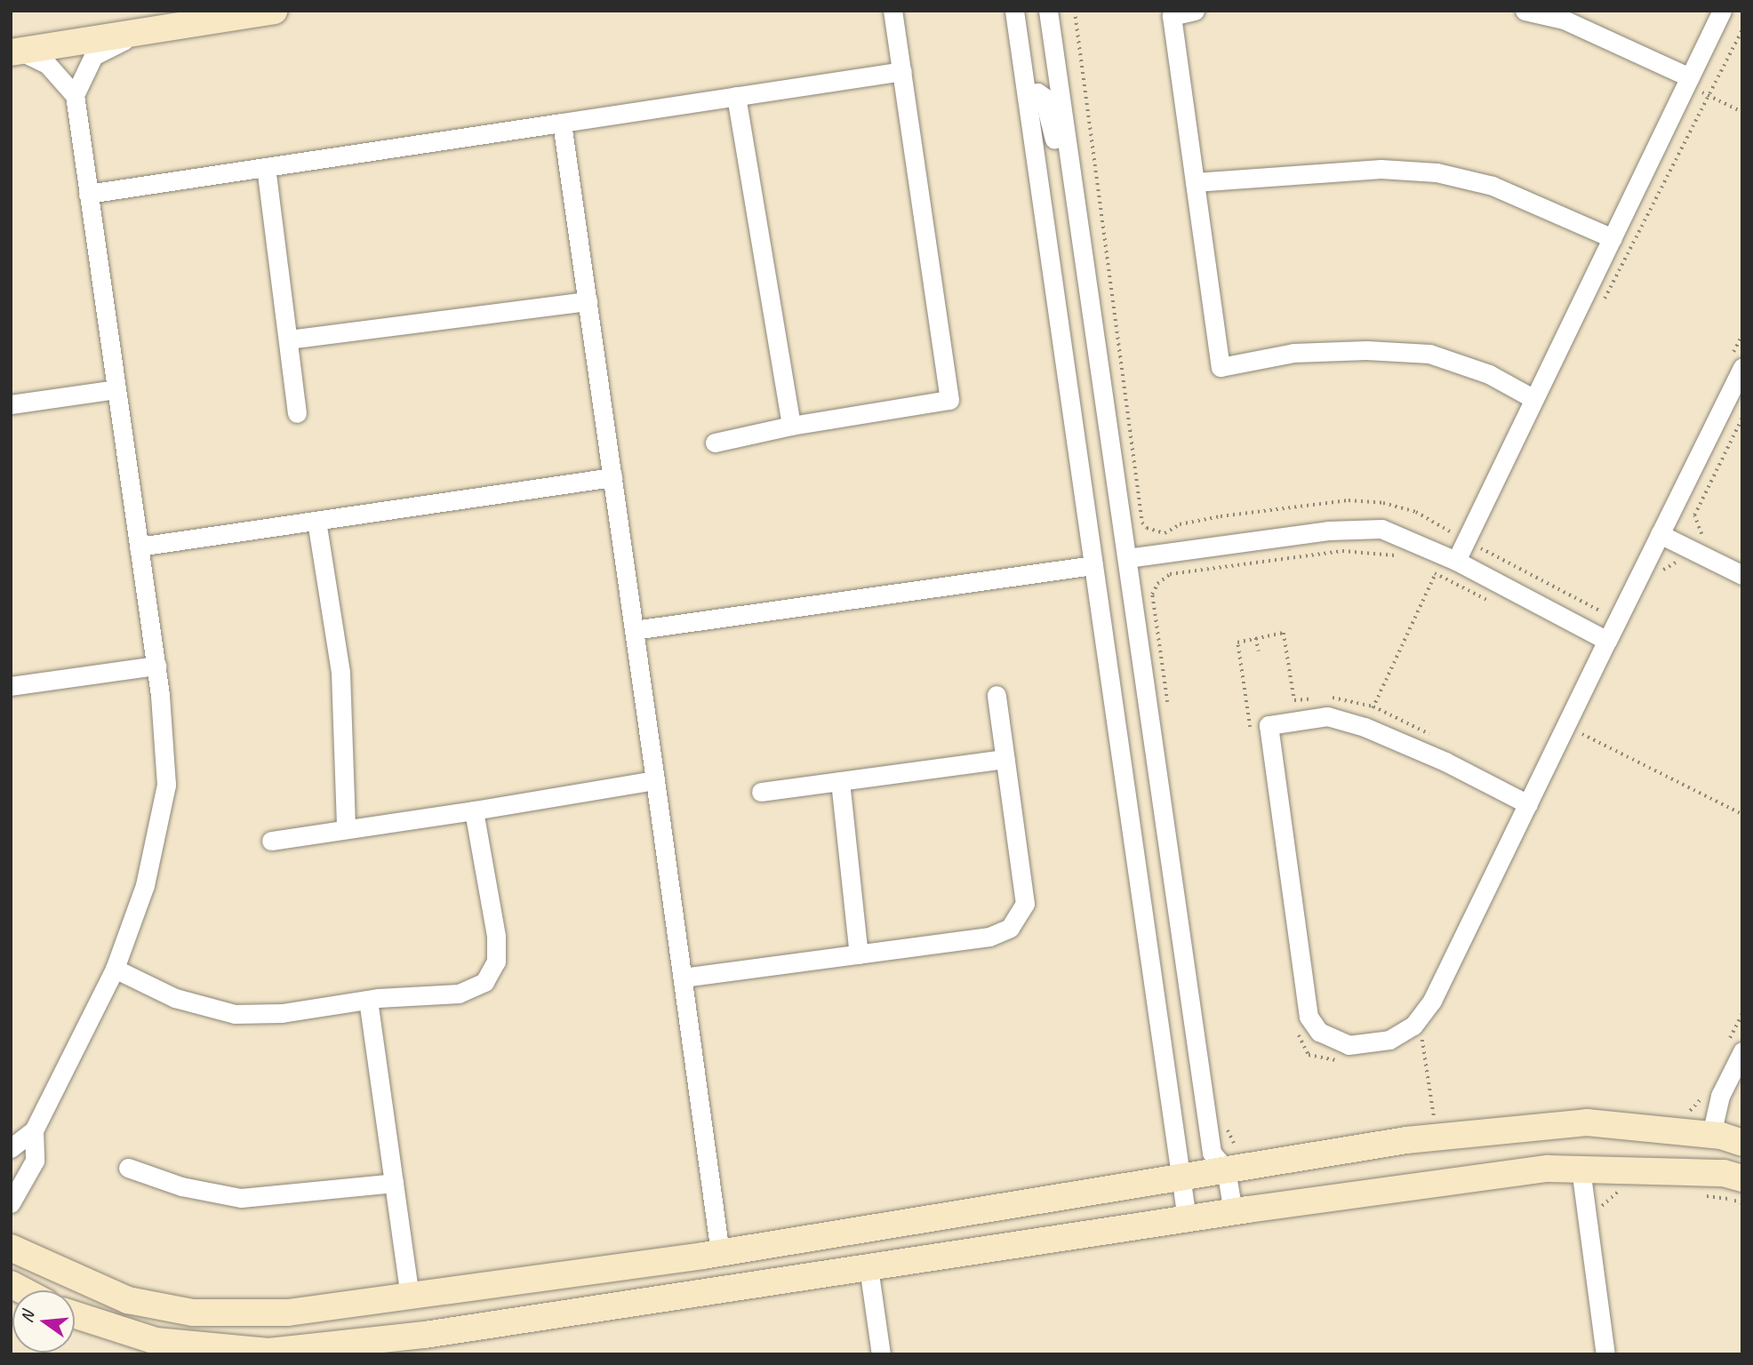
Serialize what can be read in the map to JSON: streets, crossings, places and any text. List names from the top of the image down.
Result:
{
  "north": "left"
}
